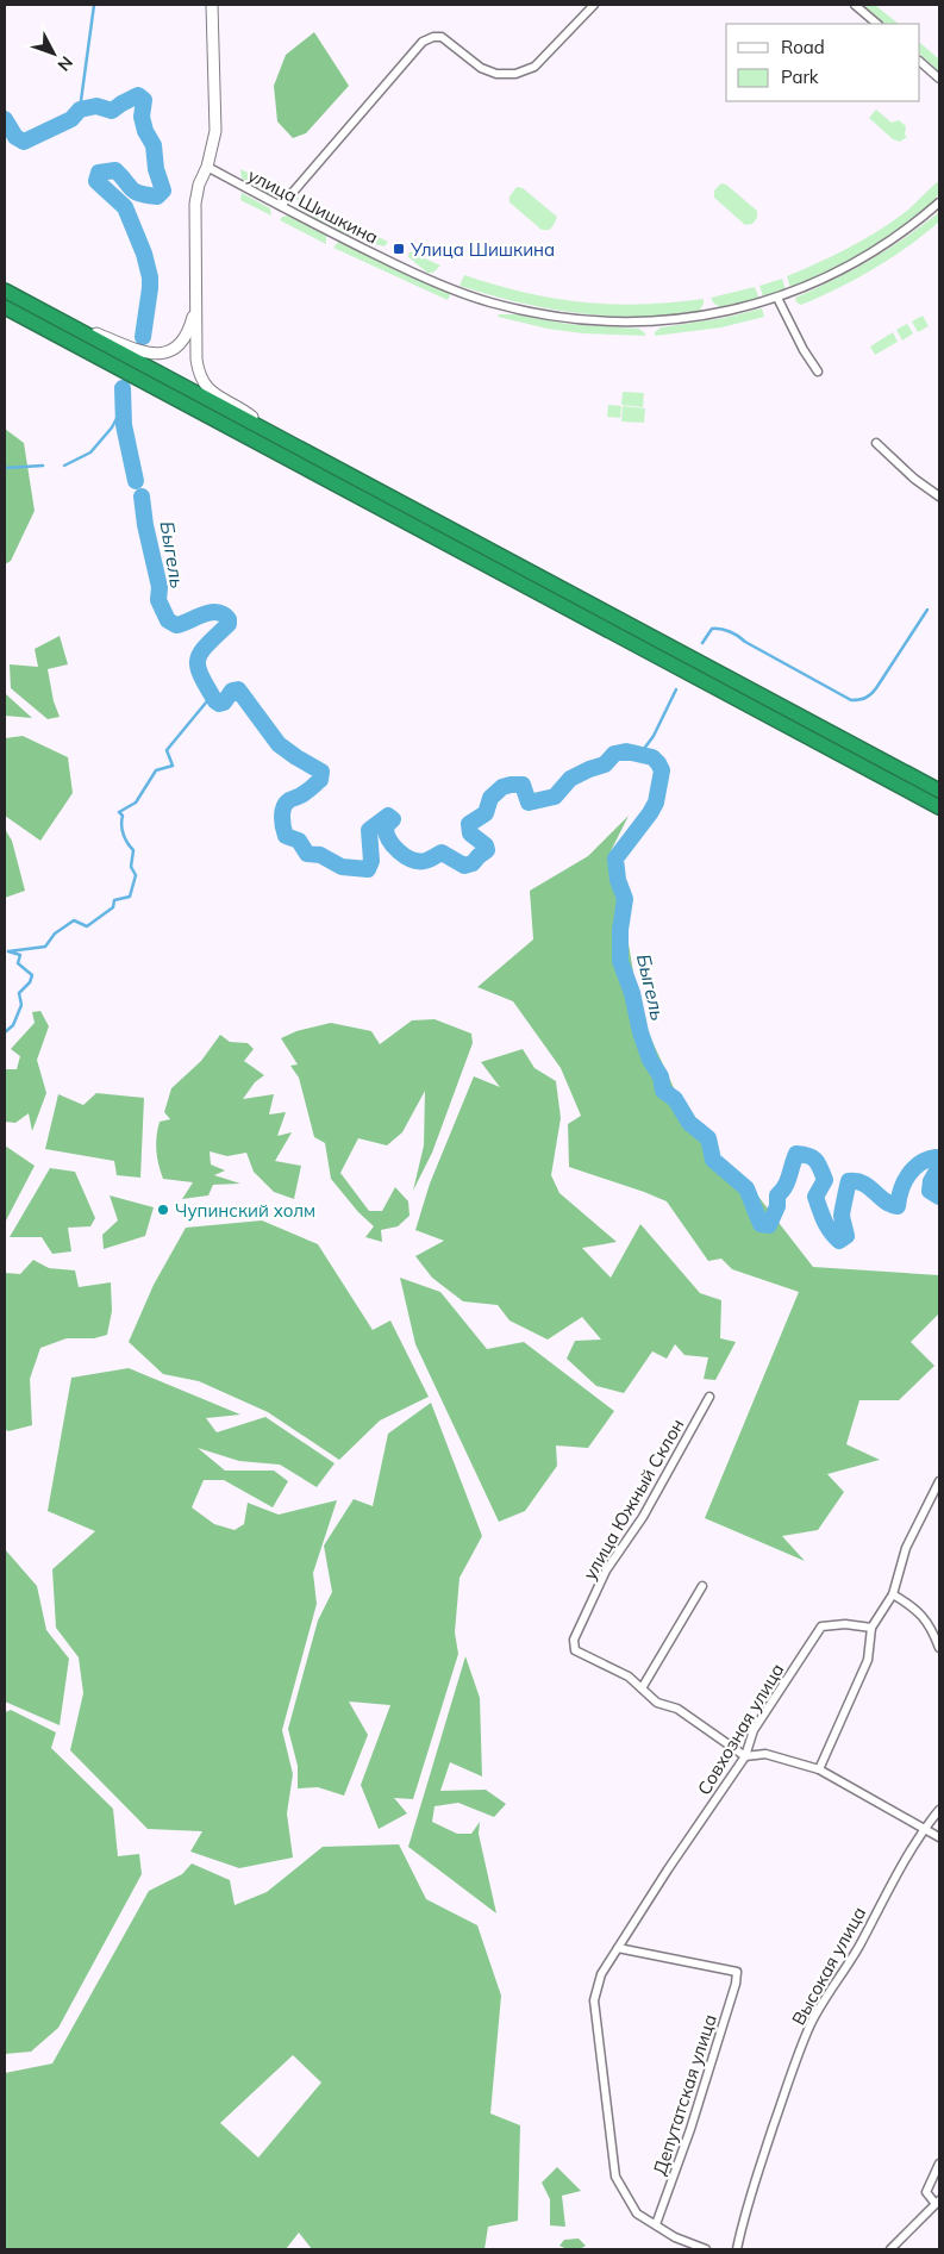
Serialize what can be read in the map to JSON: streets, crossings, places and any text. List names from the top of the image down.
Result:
{
  "streets": {
    "street": [
      "улица Шишкина",
      "улица Южный Склон",
      "Совхозная улица",
      "Высокая улица",
      "Депутатская улица"
    ]
  },
  "crossings": [
    ["Совхозная улица", "Депутатская улица"]
  ],
  "water": ["Быгель"],
  "places": {
    "transit": ["Улица Шишкина"],
    "other": ["Чупинский холм"]
  },
  "legend": ["Road", "Park"],
  "north": "bottom right"
}
